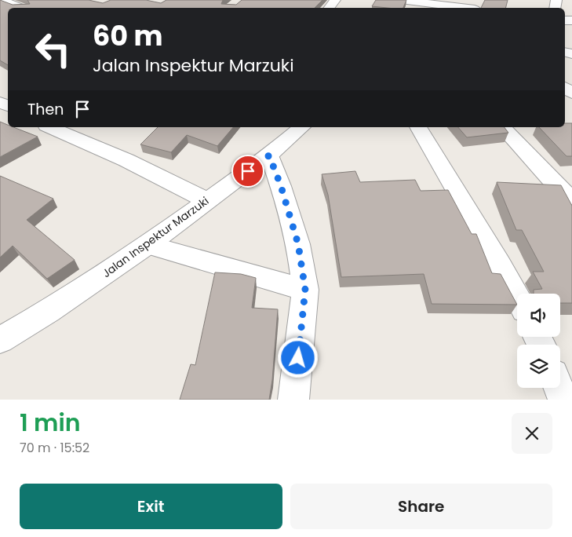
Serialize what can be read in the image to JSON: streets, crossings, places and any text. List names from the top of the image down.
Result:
{
  "streets": {
    "street": ["Jalan Inspektur Marzuki"]
  },
  "page": {
    "turn": ["60 m", "Jalan Inspektur Marzuki"],
    "then": "Then",
    "heading": ["1 min", "70 m · 15:52"],
    "buttons": ["Exit", "Share"]
  }
}
